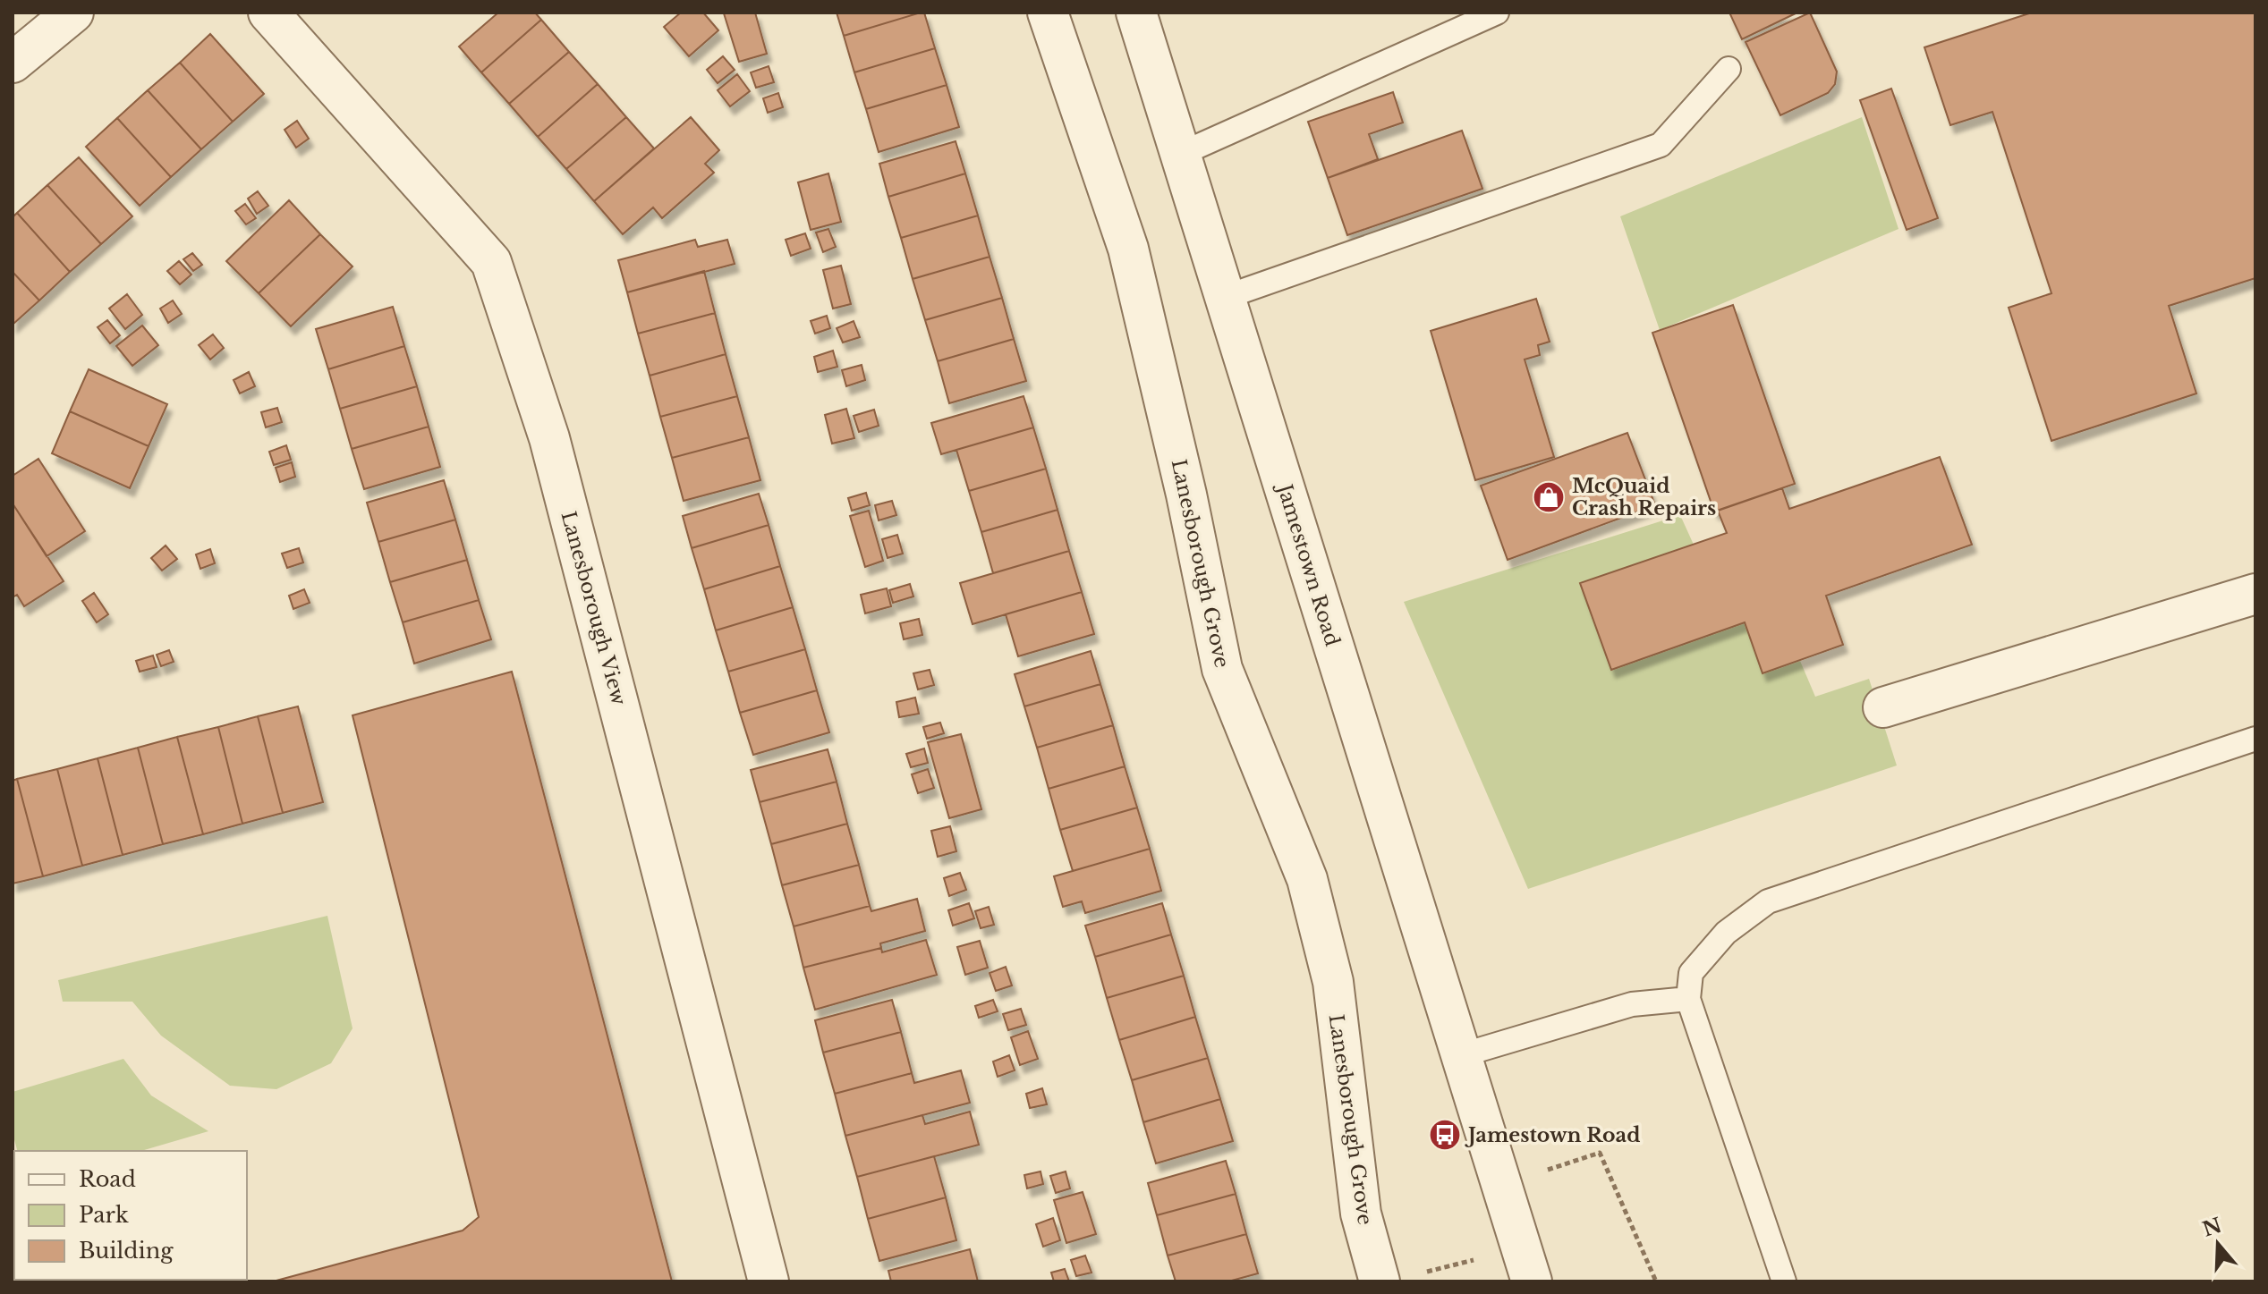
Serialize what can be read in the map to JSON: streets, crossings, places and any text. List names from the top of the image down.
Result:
{
  "streets": {
    "street": ["Lanesborough Grove", "Jamestown Road", "Lanesborough View"]
  },
  "places": {
    "shop": ["McQuaid Crash Repairs"],
    "bus stop": ["Jamestown Road"]
  },
  "legend": ["Road", "Park", "Building"],
  "north": "top"
}
